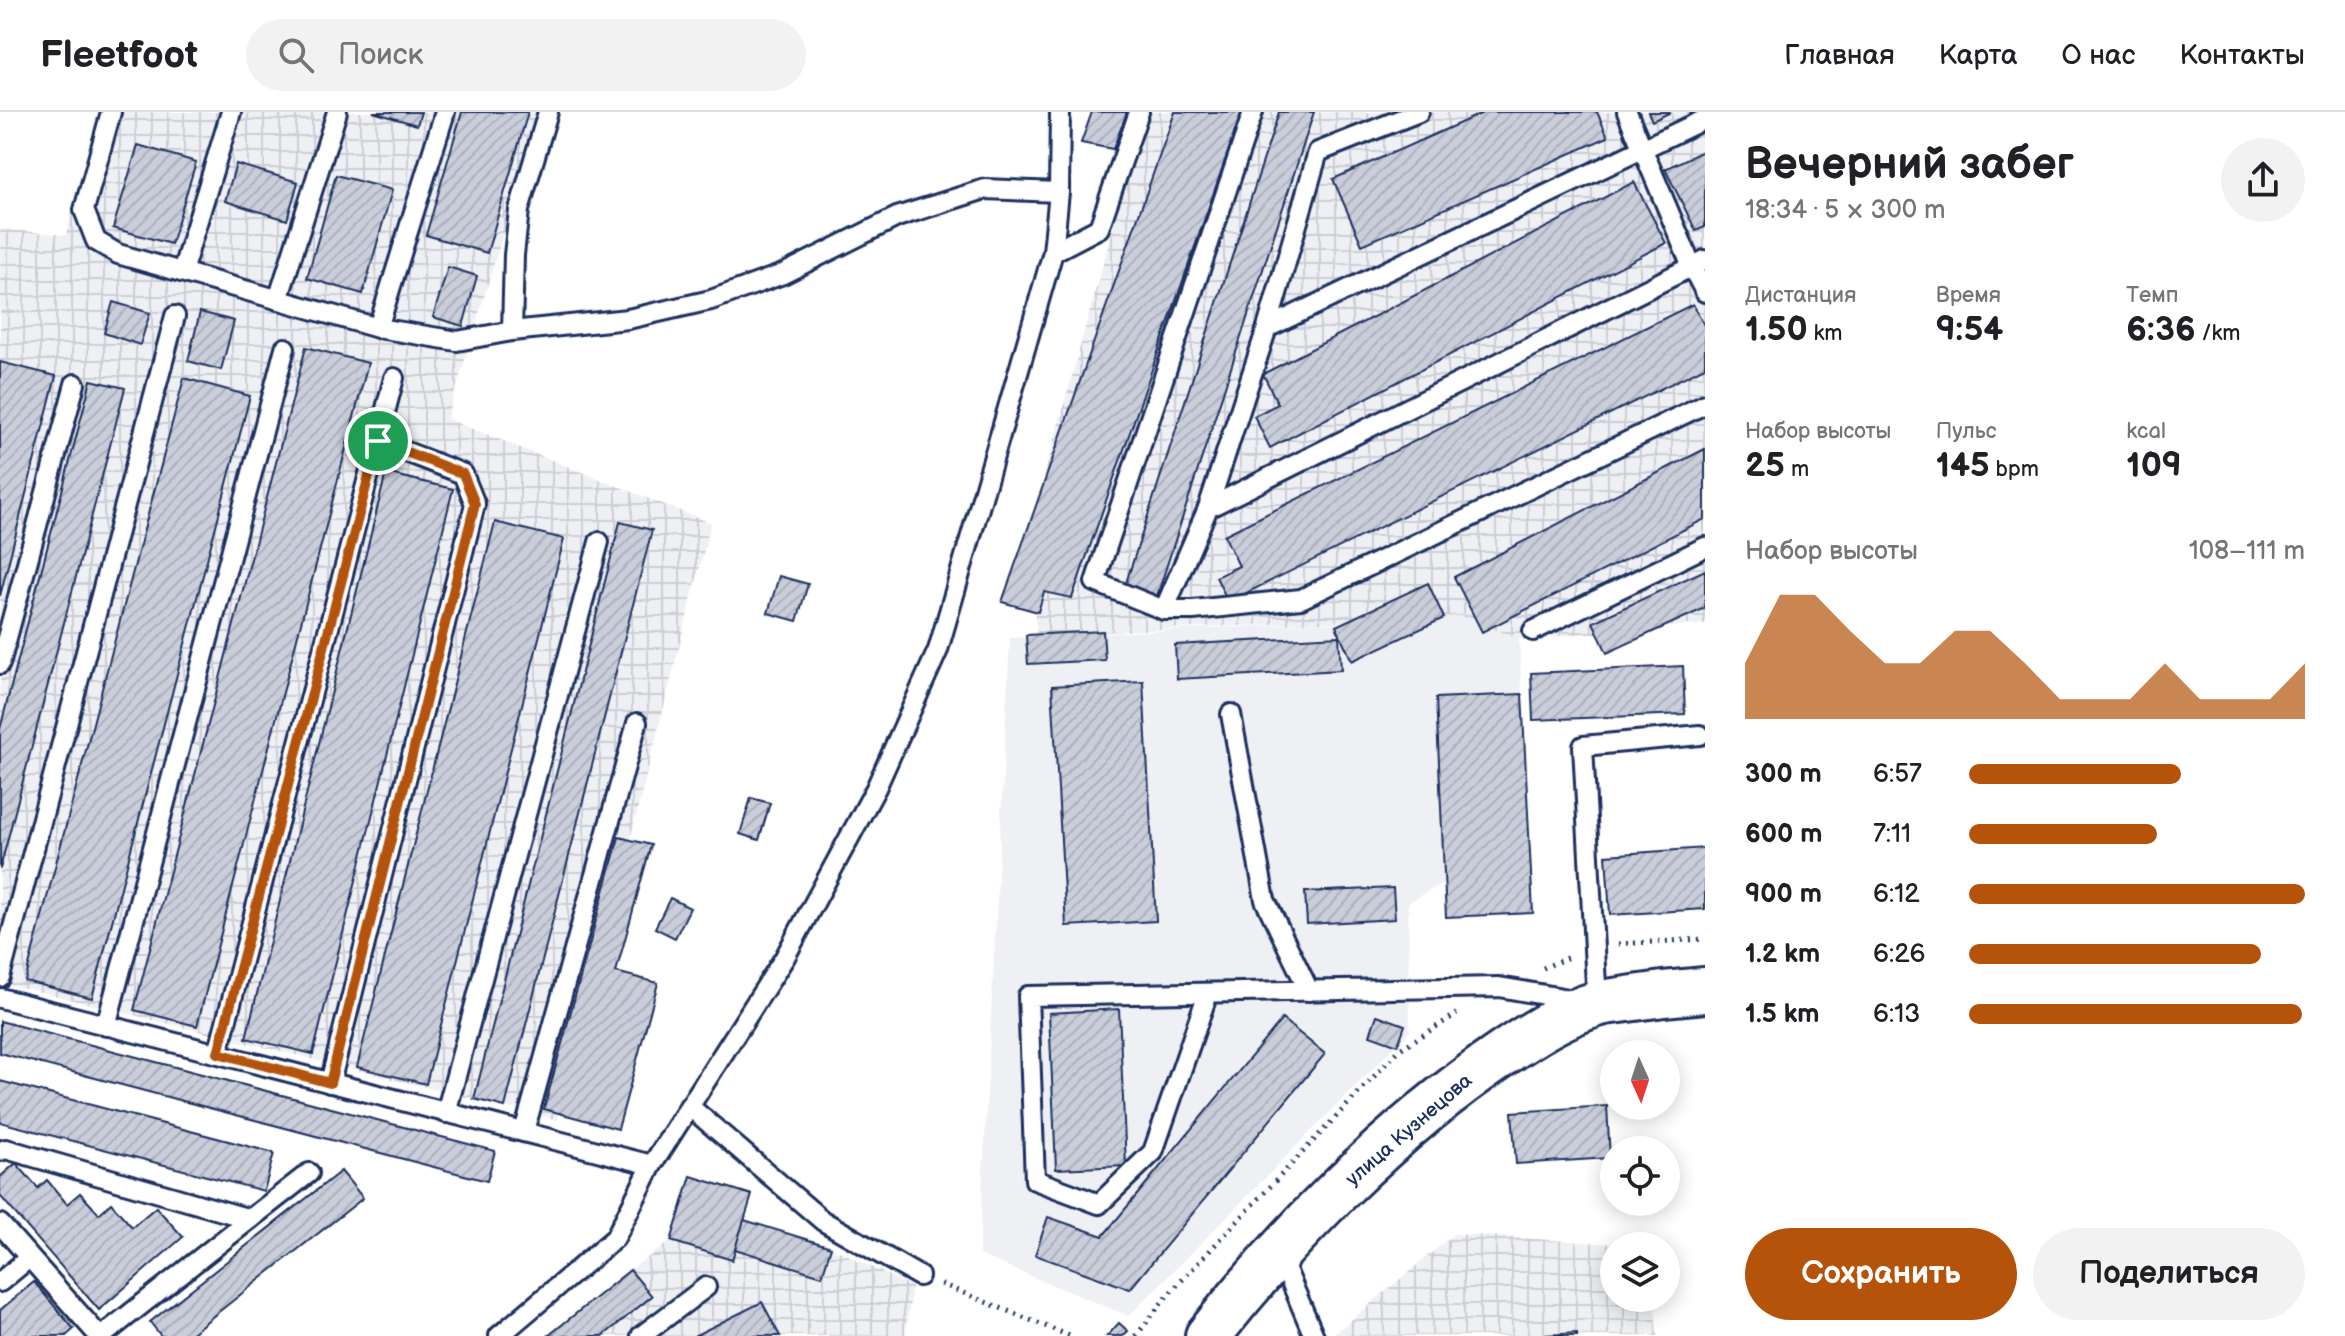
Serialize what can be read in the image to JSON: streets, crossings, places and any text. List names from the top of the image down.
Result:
{
  "streets": {
    "main road": ["улица Кузнецова"]
  },
  "north": "bottom",
  "page": {
    "header": "Fleetfoot",
    "search": "Поиск",
    "nav": [
      "Главная",
      "Карта",
      "О нас",
      "Контакты"
    ],
    "heading": ["Вечерний забег", "18:34 · 5 × 300 m"],
    "stats": [
      ["Дистанция", "1.50 km"],
      ["Время", "9:54"],
      ["Темп", "6:36 /km"],
      ["Набор высоты", "25 m"],
      ["Пульс", "145 bpm"],
      ["kcal", "109"]
    ],
    "chart": ["Набор высоты", "108–111 m"],
    "list": [
      {
        "name": "300 m",
        "note": "6:57"
      },
      {
        "name": "600 m",
        "note": "7:11"
      },
      {
        "name": "900 m",
        "note": "6:12"
      },
      {
        "name": "1.2 km",
        "note": "6:26"
      },
      {
        "name": "1.5 km",
        "note": "6:13"
      }
    ],
    "buttons": ["Сохранить", "Поделиться"]
  }
}
